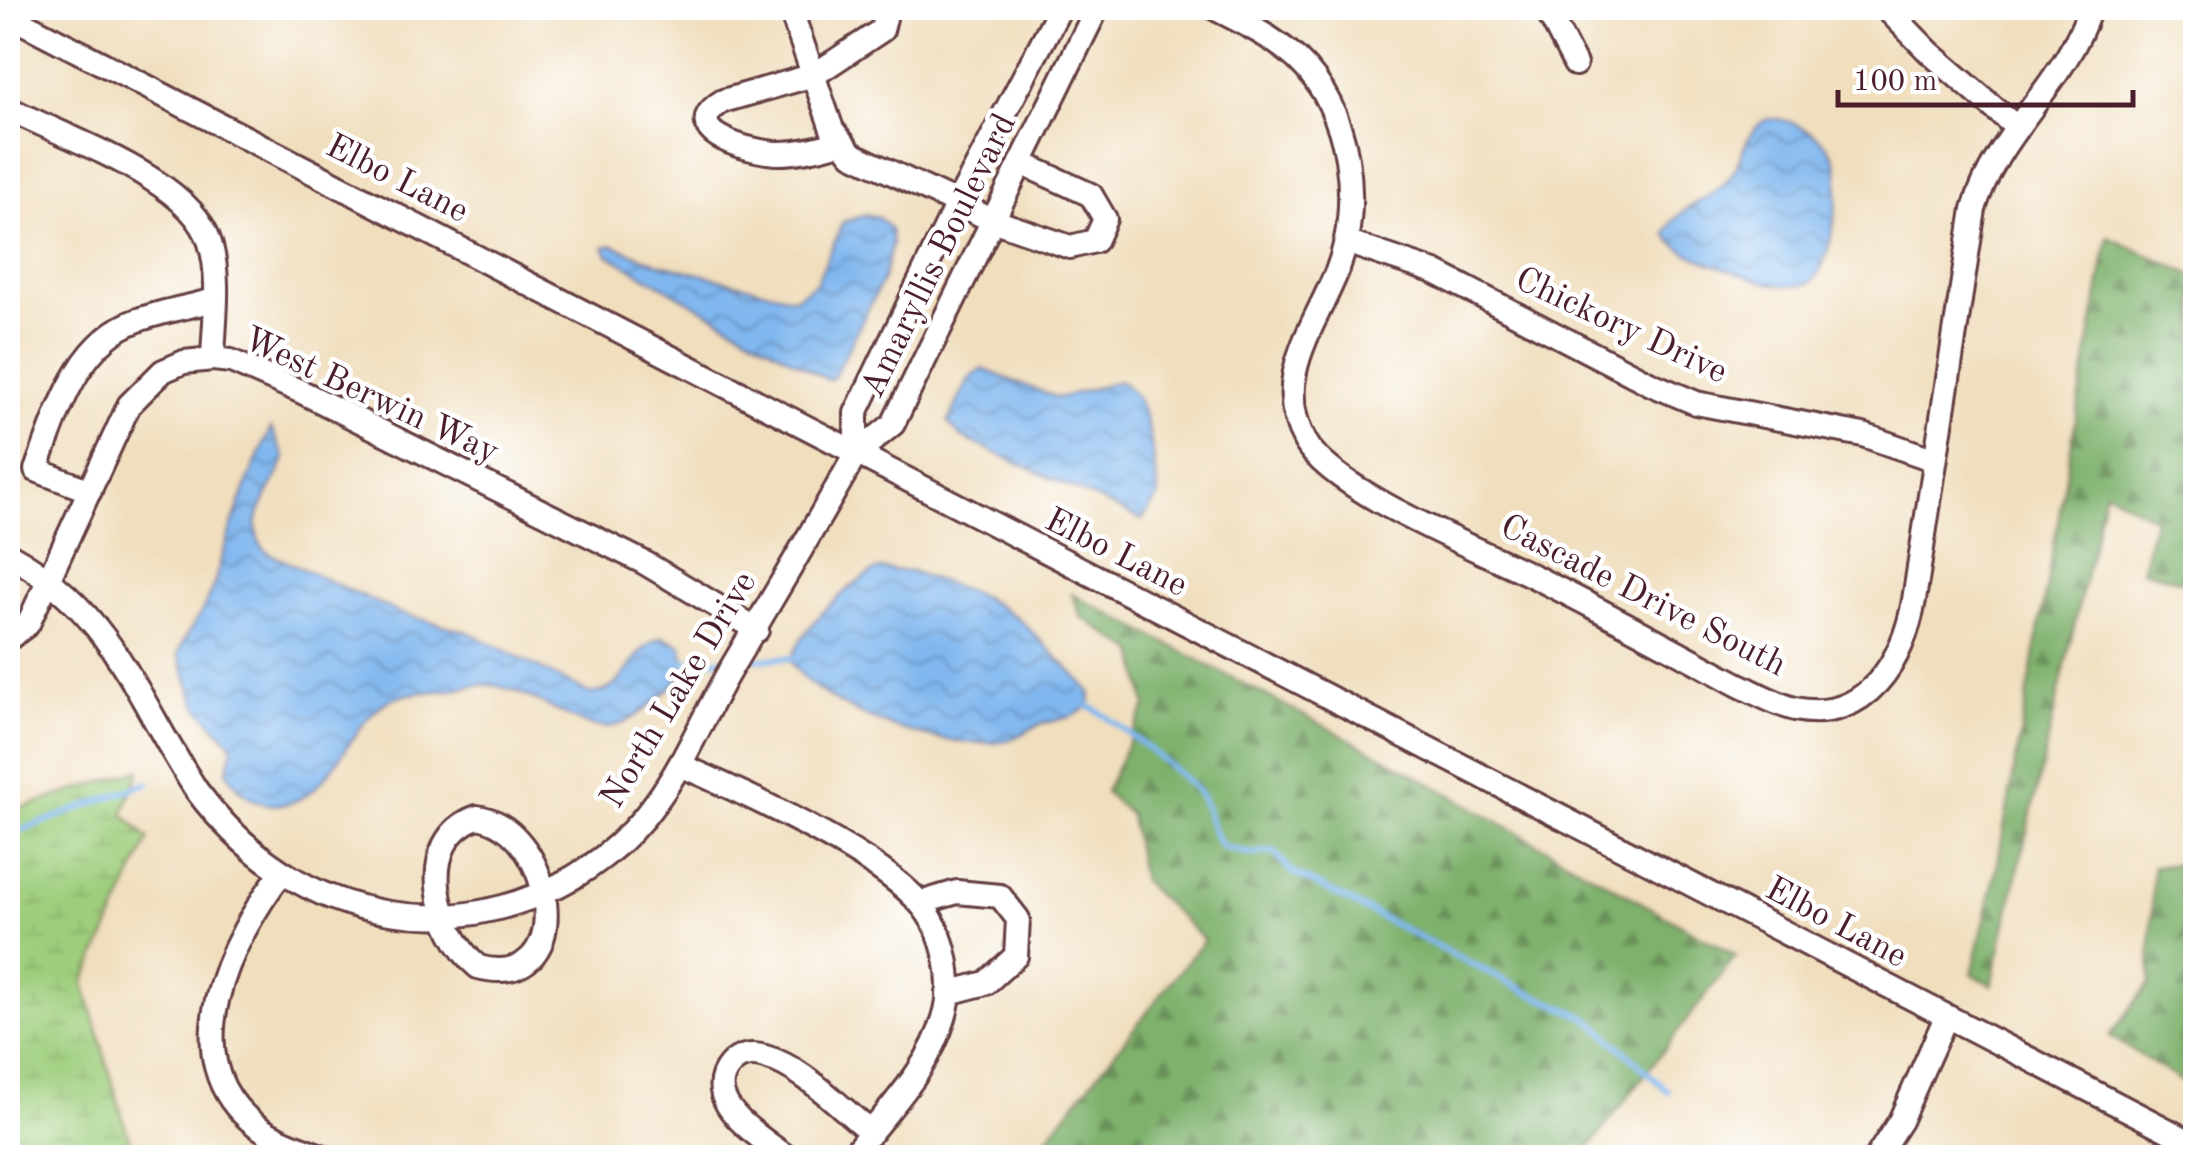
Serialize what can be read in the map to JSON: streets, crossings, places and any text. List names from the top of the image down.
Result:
{
  "streets": {
    "street": [
      "Elbo Lane",
      "Amaryllis Boulevard",
      "Chickory Drive",
      "West Berwin Way",
      "Cascade Drive South",
      "North Lake Drive"
    ]
  },
  "crossings": [
    ["Elbo Lane", "Amaryllis Boulevard"],
    ["Elbo Lane", "North Lake Drive"],
    ["Amaryllis Boulevard", "North Lake Drive"],
    ["Chickory Drive", "Cascade Drive South"],
    ["West Berwin Way", "North Lake Drive"]
  ],
  "scale_bar": "100 m"
}
